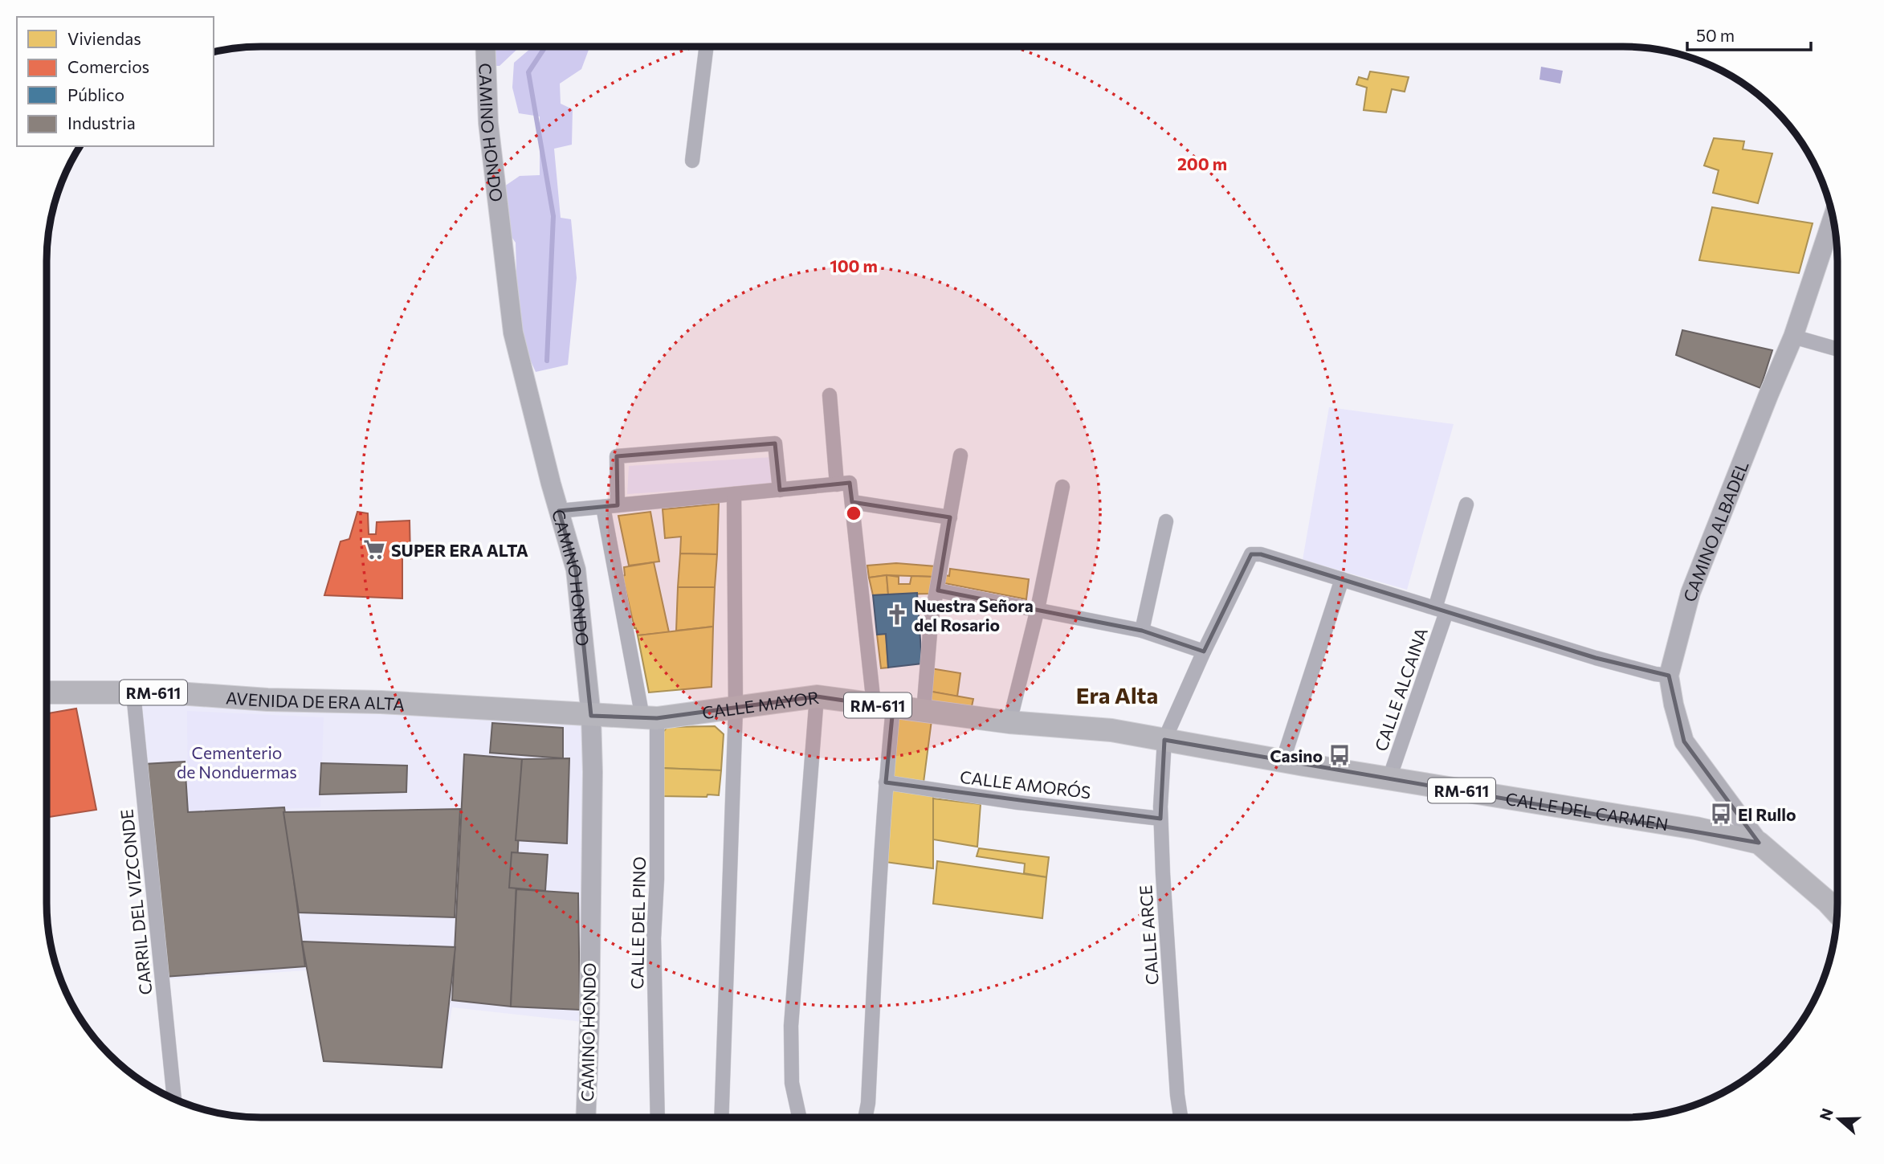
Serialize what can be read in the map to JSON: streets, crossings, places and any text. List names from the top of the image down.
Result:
{
  "streets": {
    "main road": [
      "CAMINO HONDO",
      "CAMINO ALBADEL",
      "RM-611",
      "AVENIDA DE ERA ALTA",
      "CALLE MAYOR",
      "CALLE DEL CARMEN"
    ],
    "street": [
      "CALLE ALCAINA",
      "CALLE AMORÓS",
      "CARRIL DEL VIZCONDE",
      "CALLE DEL PINO",
      "CALLE ARCE"
    ]
  },
  "crossings": [
    ["CAMINO HONDO", "AVENIDA DE ERA ALTA"],
    ["CAMINO HONDO", "CALLE MAYOR"],
    ["CAMINO ALBADEL", "CALLE DEL CARMEN"],
    ["CALLE ALCAINA", "CALLE DEL CARMEN"],
    ["AVENIDA DE ERA ALTA", "CALLE MAYOR"],
    ["AVENIDA DE ERA ALTA", "CARRIL DEL VIZCONDE"],
    ["CALLE MAYOR", "CALLE DEL CARMEN"],
    ["CALLE MAYOR", "CALLE DEL PINO"],
    ["CALLE MAYOR", "CALLE ARCE"],
    ["CALLE AMORÓS", "CALLE ARCE"],
    ["CALLE DEL CARMEN", "CALLE ARCE"]
  ],
  "districts": ["Era Alta"],
  "parks": ["Cementerio de Nonduermas"],
  "places": {
    "supermarket": ["SUPER ERA ALTA"],
    "church": ["Nuestra Señora del Rosario"],
    "bus stop": ["Casino", "El Rullo"]
  },
  "legend": [
    "Viviendas",
    "Comercios",
    "Público",
    "Industria"
  ],
  "scale_bar": "50 m",
  "north": "left",
  "rings": ["200 m", "100 m"]
}
